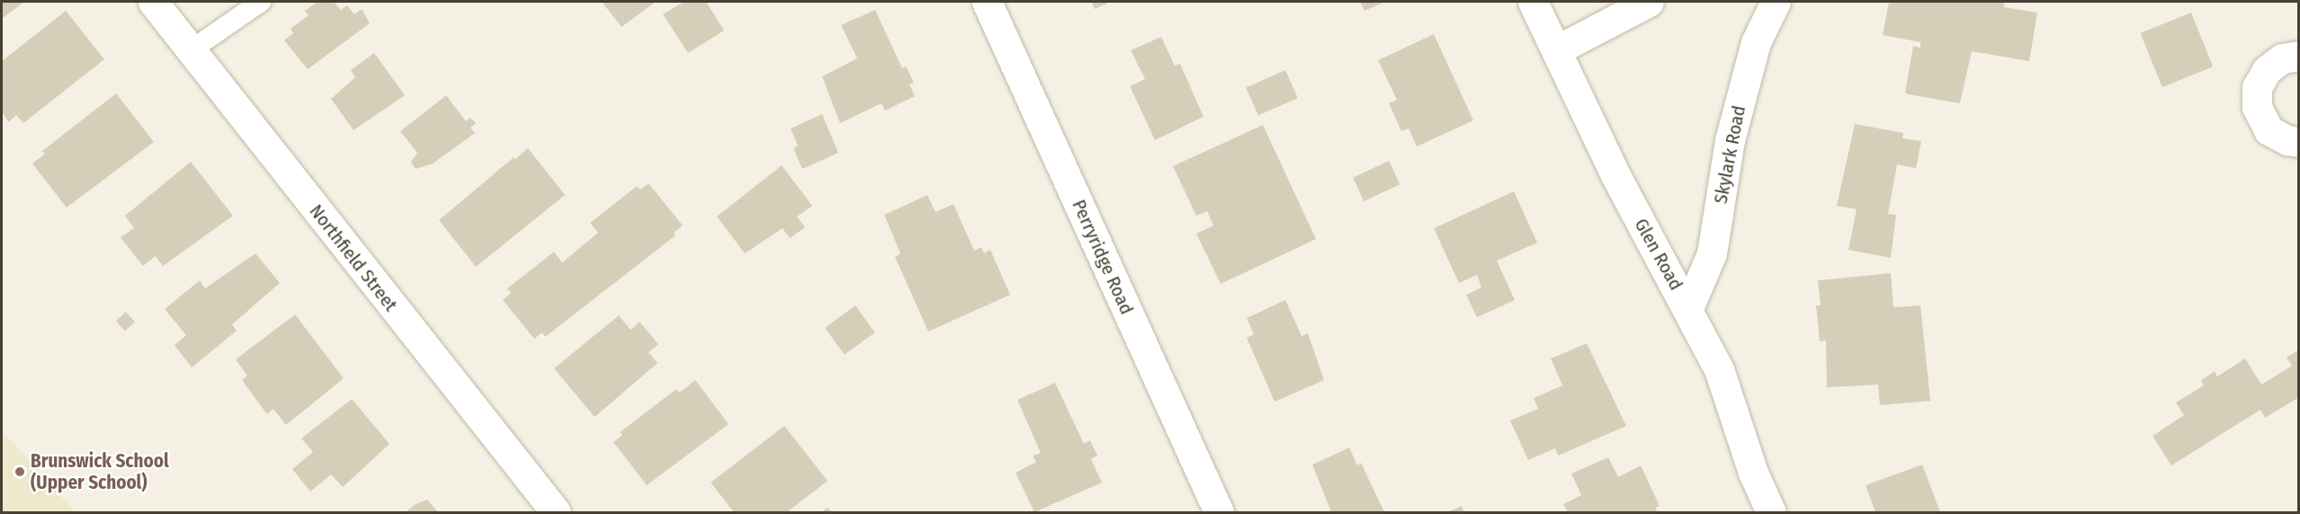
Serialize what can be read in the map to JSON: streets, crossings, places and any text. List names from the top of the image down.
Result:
{
  "streets": {
    "street": [
      "Skylark Road",
      "Glen Road",
      "Perryridge Road",
      "Northfield Street"
    ]
  },
  "crossings": [
    ["Skylark Road", "Glen Road"]
  ],
  "places": ["Brunswick School (Upper School)"]
}
